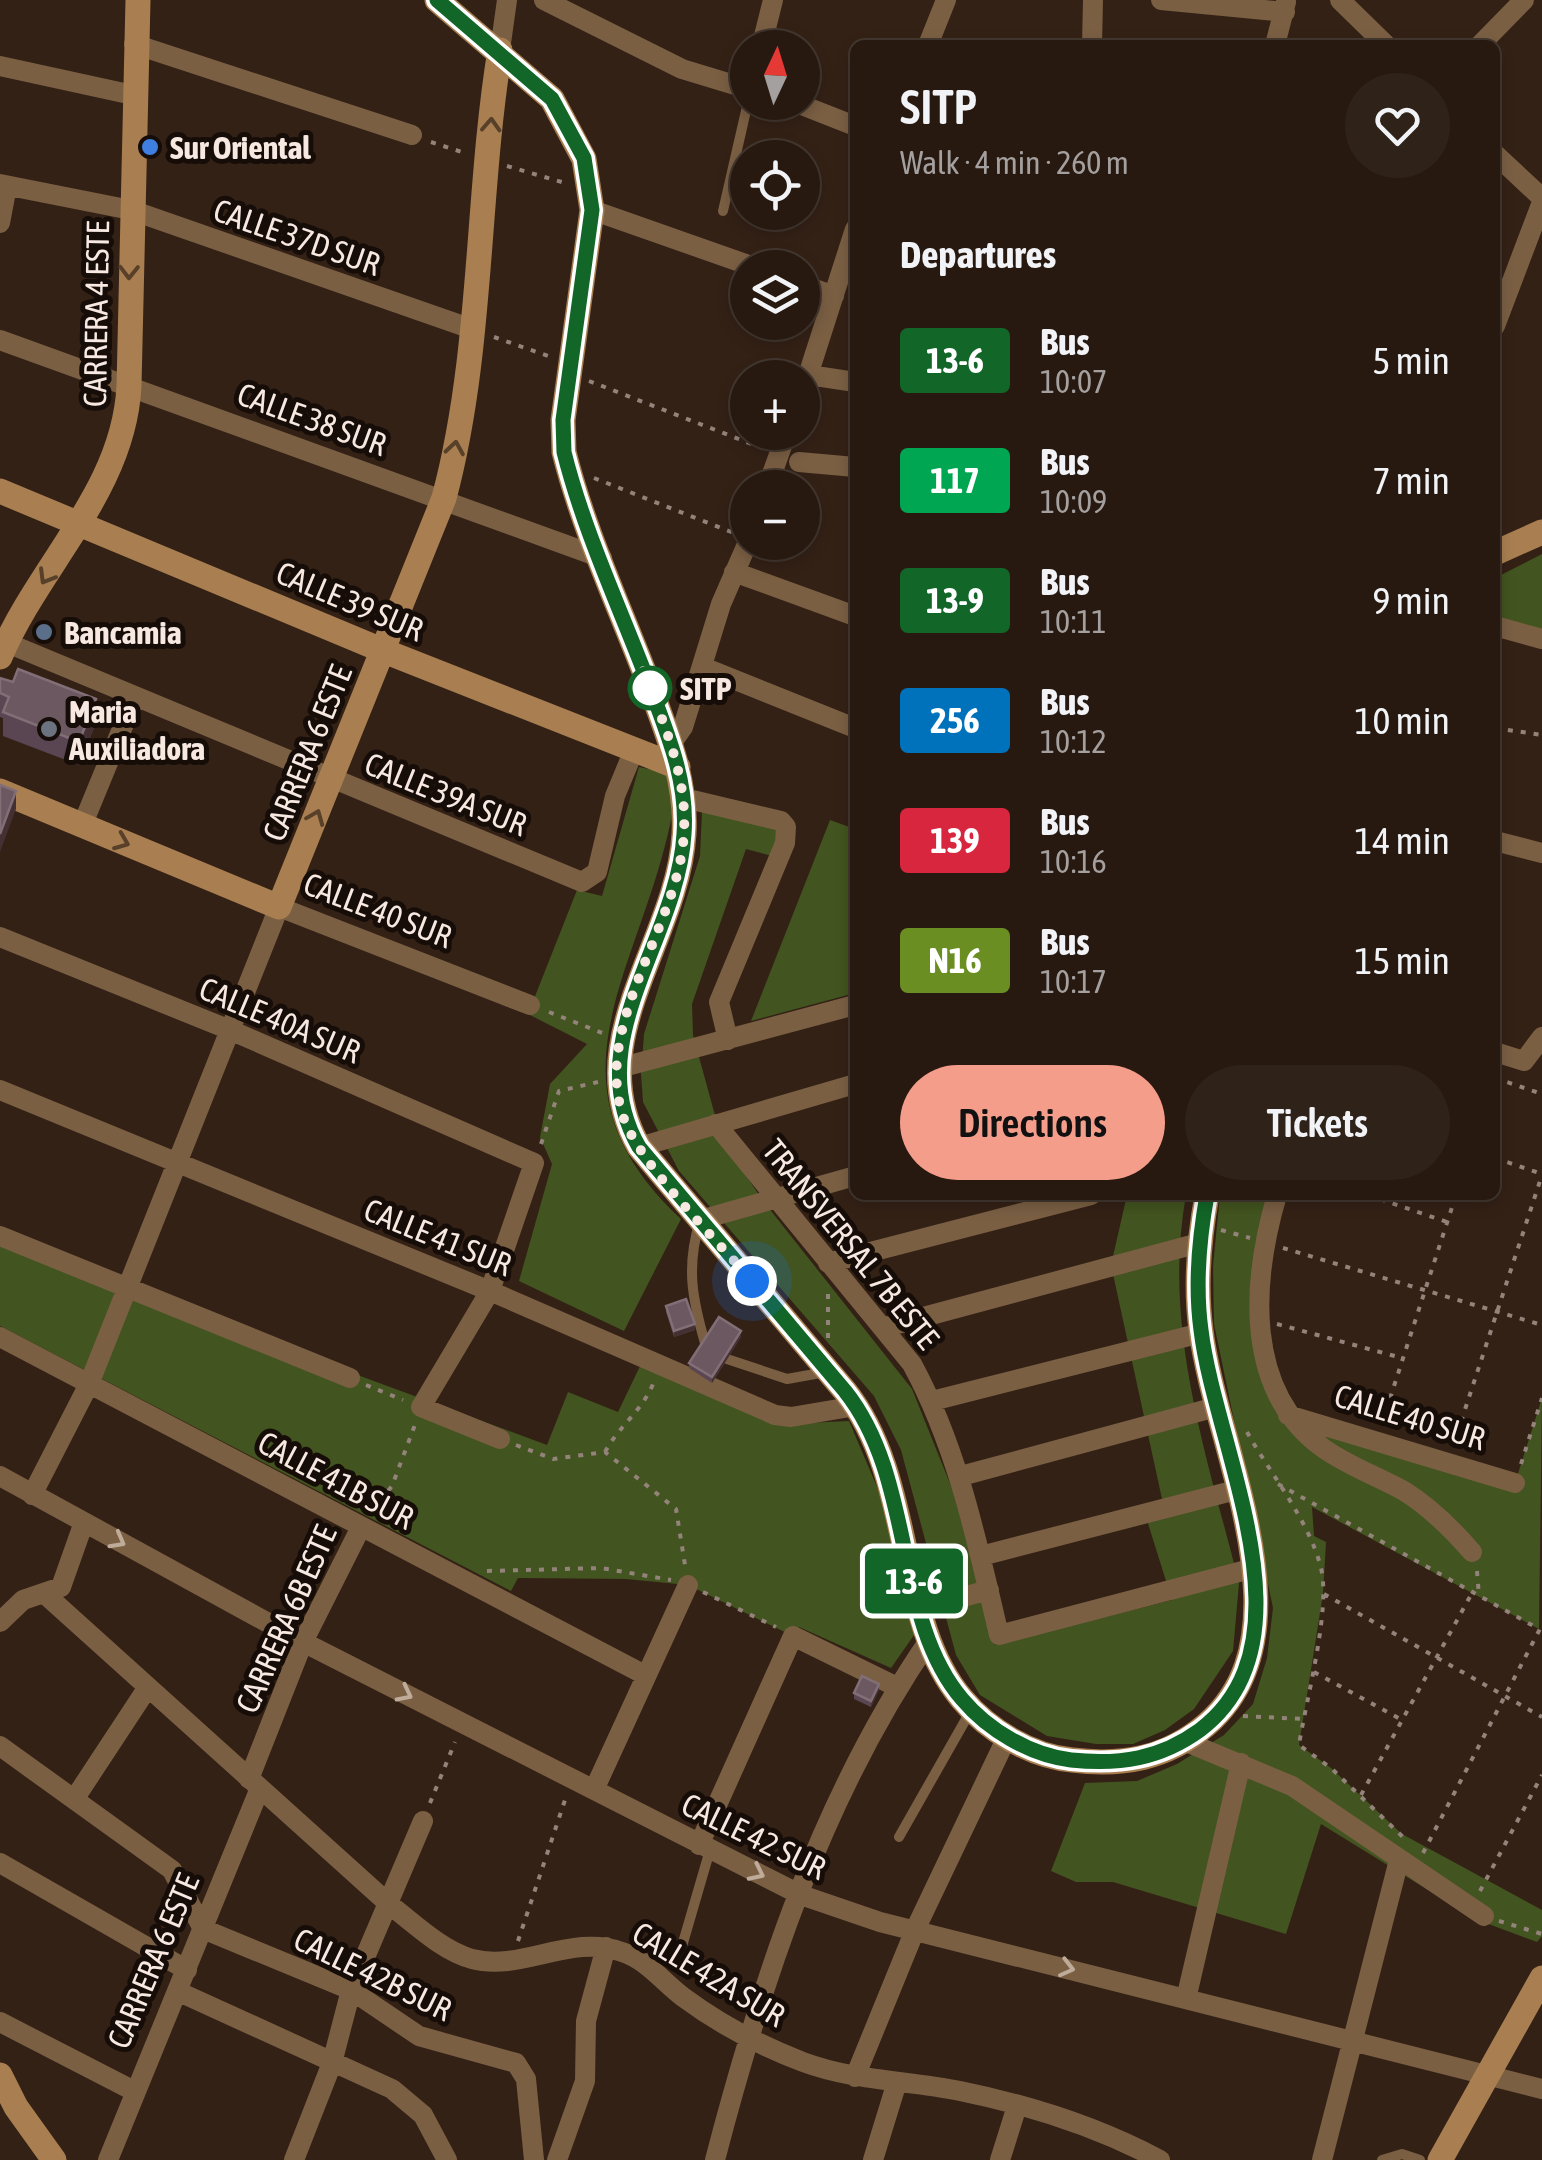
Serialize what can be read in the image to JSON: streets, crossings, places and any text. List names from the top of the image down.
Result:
{
  "streets": {
    "street": [
      "CALLE 37D SUR",
      "CARRERA 4 ESTE",
      "CALLE 38 SUR",
      "CALLE 39 SUR",
      "CARRERA 6 ESTE",
      "CALLE 39A SUR",
      "CALLE 40 SUR",
      "CALLE 40A SUR",
      "CALLE 41 SUR",
      "TRANSVERSAL 7B ESTE",
      "CALLE 41B SUR",
      "CARRERA 6B ESTE",
      "CALLE 42 SUR",
      "CALLE 42B SUR",
      "CALLE 42A SUR"
    ]
  },
  "crossings": [
    ["CALLE 37D SUR", "CARRERA 4 ESTE"],
    ["CALLE 37D SUR", "CARRERA 6 ESTE"],
    ["CARRERA 4 ESTE", "CALLE 38 SUR"],
    ["CARRERA 4 ESTE", "CALLE 39 SUR"],
    ["CARRERA 4 ESTE", "CALLE 39A SUR"],
    ["CALLE 38 SUR", "CARRERA 6 ESTE"],
    ["CALLE 39 SUR", "CARRERA 6 ESTE"],
    ["CALLE 39 SUR", "CALLE 39A SUR"],
    ["CARRERA 6 ESTE", "CALLE 39A SUR"],
    ["CARRERA 6 ESTE", "CALLE 40 SUR"],
    ["CARRERA 6 ESTE", "CALLE 40A SUR"],
    ["CARRERA 6 ESTE", "CALLE 41 SUR"],
    ["CARRERA 6 ESTE", "CALLE 41B SUR"],
    ["CARRERA 6 ESTE", "CARRERA 6B ESTE"],
    ["CARRERA 6 ESTE", "CALLE 42 SUR"],
    ["CARRERA 6 ESTE", "CALLE 42B SUR"],
    ["CARRERA 6 ESTE", "CALLE 42A SUR"],
    ["CALLE 41B SUR", "CARRERA 6B ESTE"],
    ["CARRERA 6B ESTE", "CALLE 42 SUR"],
    ["CARRERA 6B ESTE", "CALLE 42A SUR"]
  ],
  "one_way": ["CARRERA 4 ESTE", "CALLE 42 SUR"],
  "places": [
    "Sur Oriental",
    "Bancamia",
    "SITP",
    "Maria Auxiliadora"
  ],
  "lines": ["bus line 13-6"],
  "north": "top",
  "page": {
    "on_map": "13-6",
    "map_buttons": ["+", "−"],
    "heading": [
      ["SITP", "Walk · 4 min · 260 m"],
      "Departures"
    ],
    "list": [
      {
        "mark": "13-6",
        "name": "Bus",
        "note": "10:07",
        "value": "5 min"
      },
      {
        "mark": "117",
        "name": "Bus",
        "note": "10:09",
        "value": "7 min"
      },
      {
        "mark": "13-9",
        "name": "Bus",
        "note": "10:11",
        "value": "9 min"
      },
      {
        "mark": "256",
        "name": "Bus",
        "note": "10:12",
        "value": "10 min"
      },
      {
        "mark": "139",
        "name": "Bus",
        "note": "10:16",
        "value": "14 min"
      },
      {
        "mark": "N16",
        "name": "Bus",
        "note": "10:17",
        "value": "15 min"
      }
    ],
    "buttons": ["Directions", "Tickets"]
  }
}
